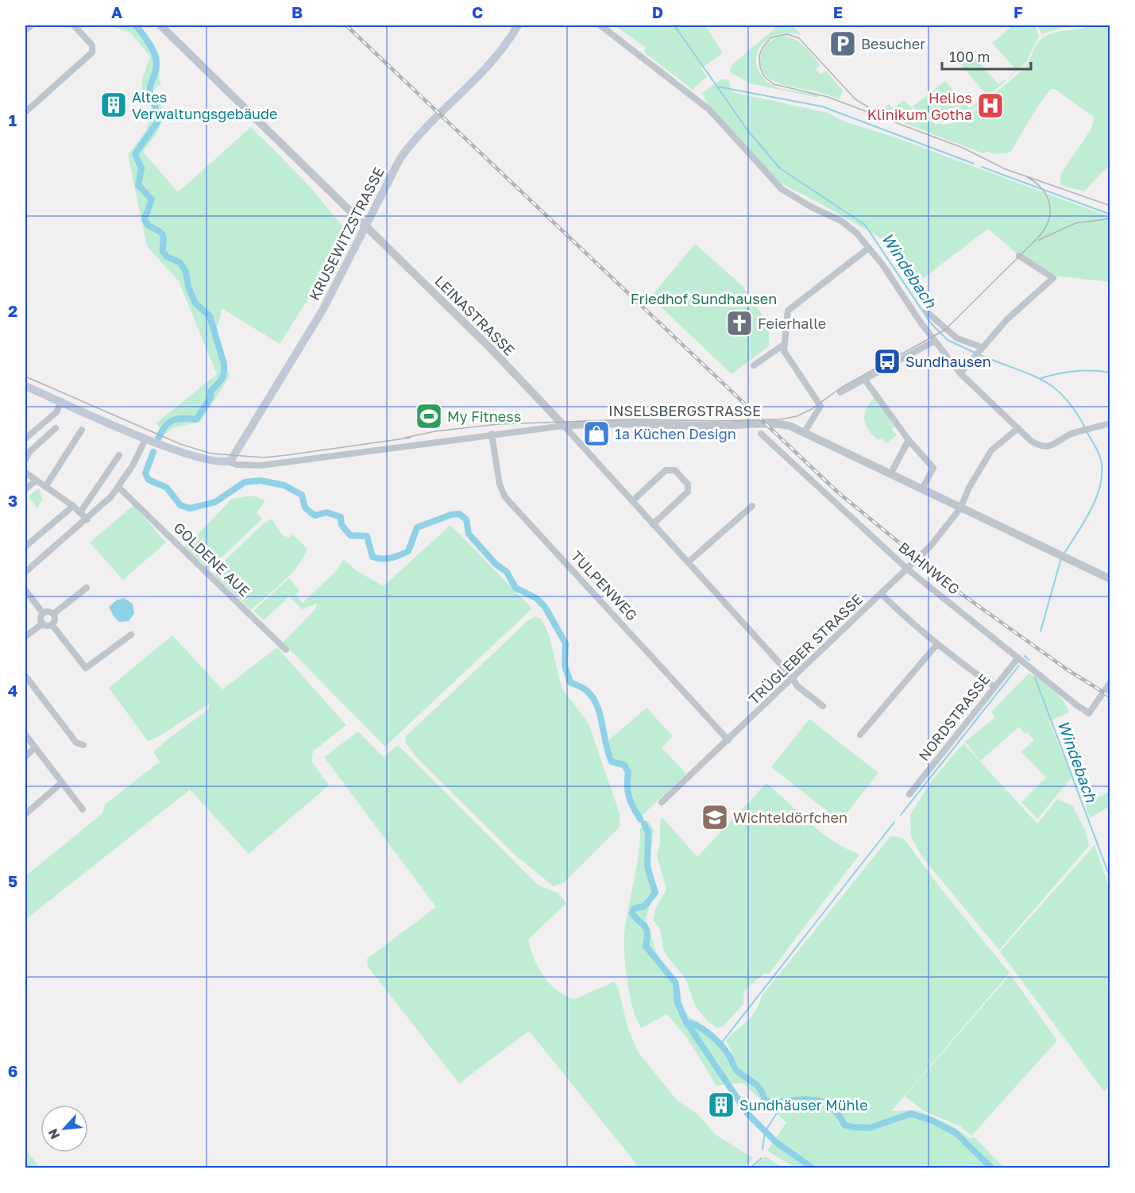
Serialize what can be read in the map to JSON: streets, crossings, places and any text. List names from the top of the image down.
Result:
{
  "streets": {
    "main road": ["KRUSEWITZSTRASSE"],
    "street": [
      "LEINASTRASSE",
      "INSELSBERGSTRASSE",
      "GOLDENE AUE",
      "BAHNWEG",
      "TULPENWEG",
      "TRÜGLEBER STRASSE",
      "NORDSTRASSE"
    ]
  },
  "crossings": [
    ["KRUSEWITZSTRASSE", "LEINASTRASSE"],
    ["KRUSEWITZSTRASSE", "INSELSBERGSTRASSE"],
    ["LEINASTRASSE", "INSELSBERGSTRASSE"],
    ["INSELSBERGSTRASSE", "TULPENWEG"],
    ["INSELSBERGSTRASSE", "TRÜGLEBER STRASSE"],
    ["BAHNWEG", "TRÜGLEBER STRASSE"],
    ["BAHNWEG", "NORDSTRASSE"],
    ["TULPENWEG", "TRÜGLEBER STRASSE"]
  ],
  "water": ["Windebach"],
  "parks": ["Friedhof Sundhausen"],
  "places": {
    "parking": ["Besucher"],
    "building": ["Altes Verwaltungsgebäude", "Sundhäuser Mühle"],
    "hospital": ["Helios Klinikum Gotha"],
    "church": ["Feierhalle"],
    "bus stop": ["Sundhausen"],
    "sports": ["My Fitness"],
    "shop": ["1a Küchen Design"],
    "school or university": ["Wichteldörfchen"]
  },
  "scale_bar": "100 m",
  "north": "bottom left",
  "grid": {
    "columns": [
      "A",
      "B",
      "C",
      "D",
      "E",
      "F"
    ],
    "rows": [
      "1",
      "2",
      "3",
      "4",
      "5",
      "6"
    ]
  }
}
